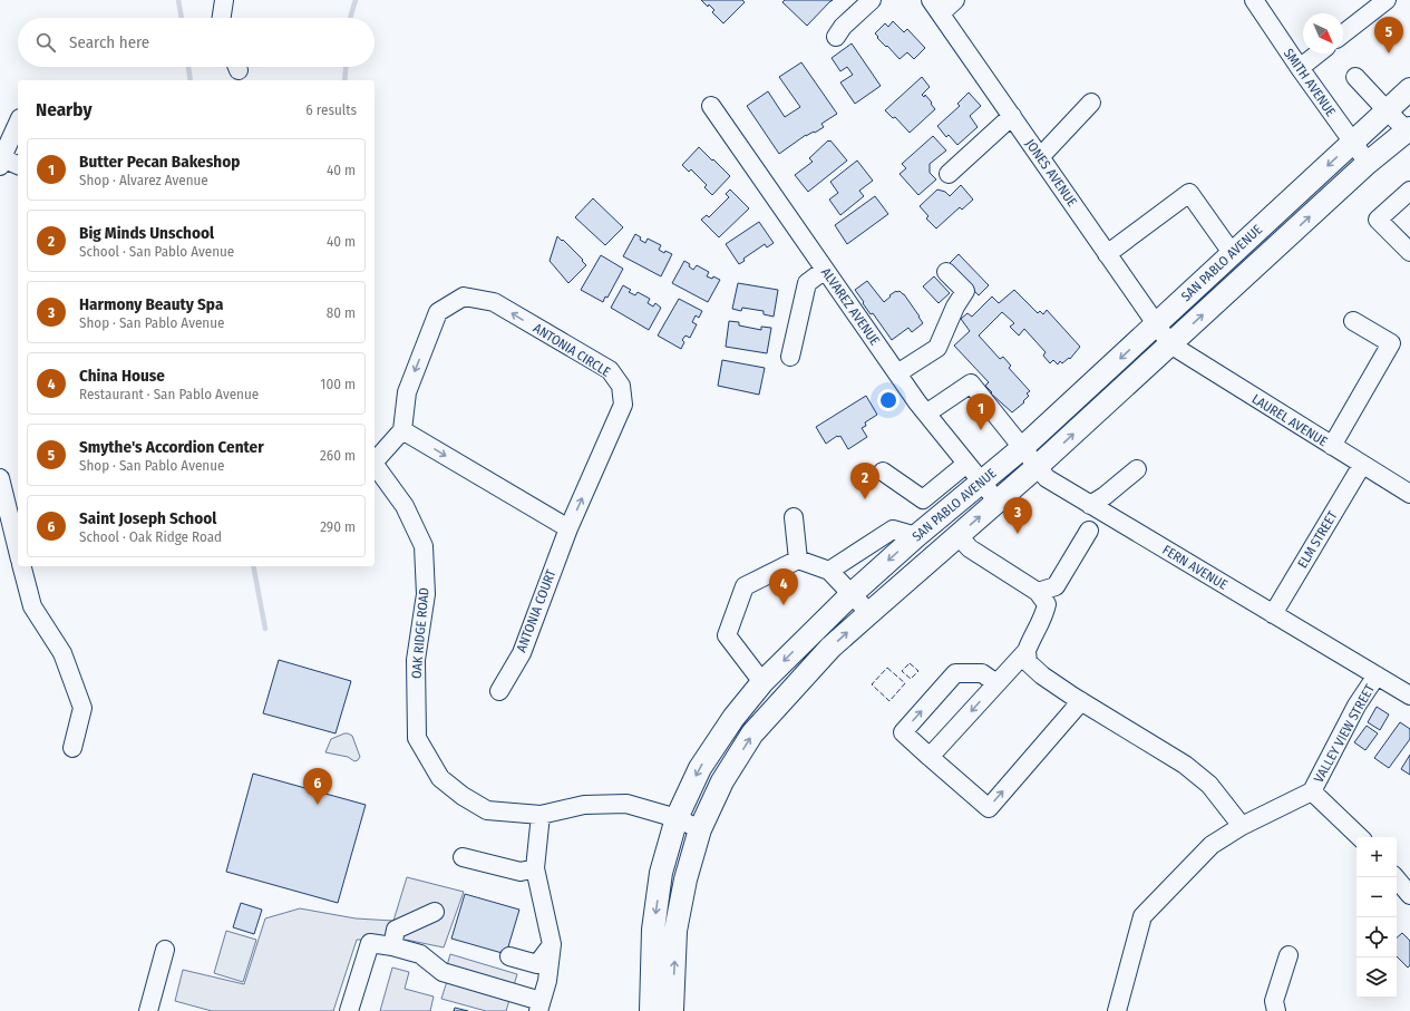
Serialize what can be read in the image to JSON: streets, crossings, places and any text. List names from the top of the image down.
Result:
{
  "streets": {
    "main road": ["SAN PABLO AVENUE"],
    "street": [
      "SMITH AVENUE",
      "JONES AVENUE",
      "ALVAREZ AVENUE",
      "ANTONIA CIRCLE",
      "LAUREL AVENUE",
      "ELM STREET",
      "FERN AVENUE",
      "ANTONIA COURT",
      "OAK RIDGE ROAD",
      "VALLEY VIEW STREET"
    ]
  },
  "crossings": [
    ["SMITH AVENUE", "SAN PABLO AVENUE"],
    ["JONES AVENUE", "SAN PABLO AVENUE"],
    ["JONES AVENUE", "LAUREL AVENUE"],
    ["SAN PABLO AVENUE", "ALVAREZ AVENUE"],
    ["SAN PABLO AVENUE", "LAUREL AVENUE"],
    ["SAN PABLO AVENUE", "FERN AVENUE"],
    ["SAN PABLO AVENUE", "OAK RIDGE ROAD"],
    ["ALVAREZ AVENUE", "FERN AVENUE"],
    ["ANTONIA CIRCLE", "ANTONIA COURT"],
    ["LAUREL AVENUE", "ELM STREET"],
    ["ELM STREET", "FERN AVENUE"],
    ["FERN AVENUE", "VALLEY VIEW STREET"]
  ],
  "north": "bottom right",
  "page": {
    "pins": [
      "5",
      "1",
      "2",
      "3",
      "4",
      "6"
    ],
    "search": "Search here",
    "heading": ["Nearby", "6 results"],
    "list": [
      {
        "mark": "1",
        "name": "Butter Pecan Bakeshop",
        "note": "Shop · Alvarez Avenue",
        "value": "40 m"
      },
      {
        "mark": "2",
        "name": "Big Minds Unschool",
        "note": "School · San Pablo Avenue",
        "value": "40 m"
      },
      {
        "mark": "3",
        "name": "Harmony Beauty Spa",
        "note": "Shop · San Pablo Avenue",
        "value": "80 m"
      },
      {
        "mark": "4",
        "name": "China House",
        "note": "Restaurant · San Pablo Avenue",
        "value": "100 m"
      },
      {
        "mark": "5",
        "name": "Smythe's Accordion Center",
        "note": "Shop · San Pablo Avenue",
        "value": "260 m"
      },
      {
        "mark": "6",
        "name": "Saint Joseph School",
        "note": "School · Oak Ridge Road",
        "value": "290 m"
      }
    ],
    "map_buttons": ["+", "−"]
  }
}
